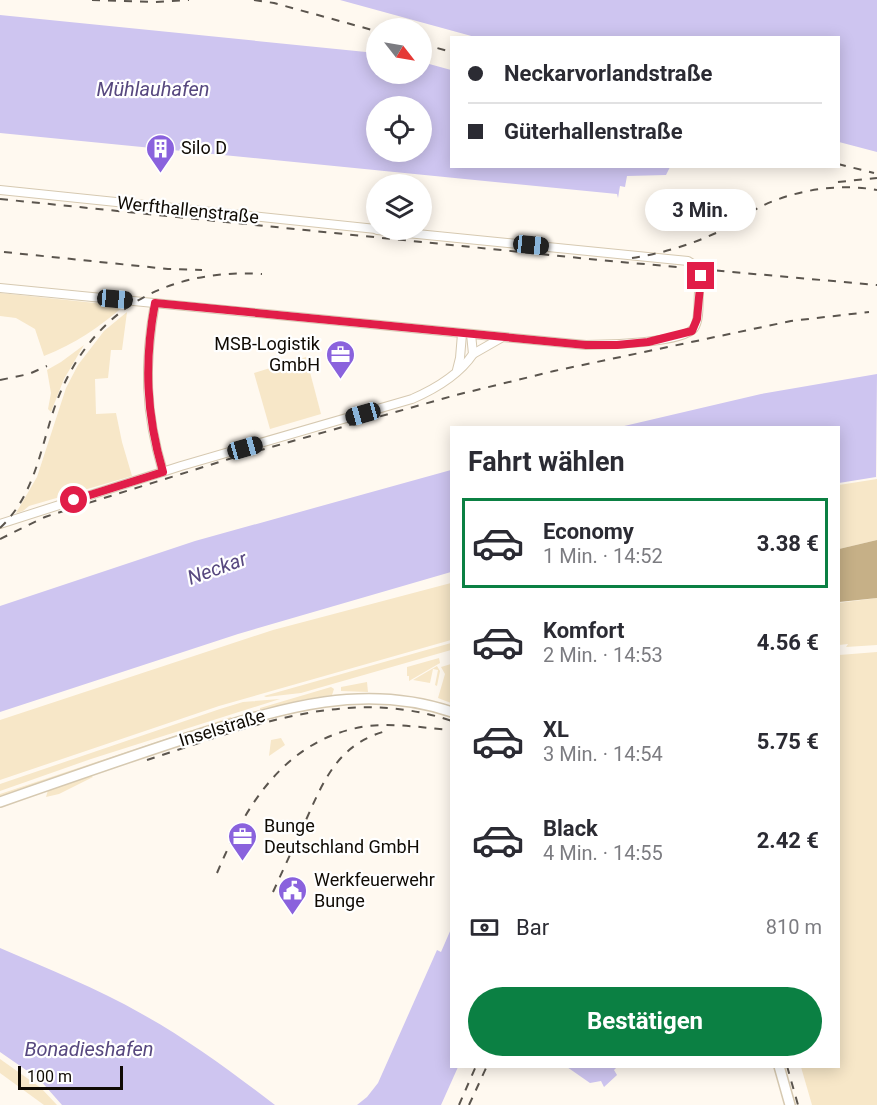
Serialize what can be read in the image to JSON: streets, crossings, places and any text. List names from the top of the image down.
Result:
{
  "streets": {
    "street": ["Werfthallenstraße", "Inselstraße"]
  },
  "water": ["Mühlauhafen", "Neckar", "Bonadieshafen"],
  "places": {
    "building": ["Silo D"],
    "office": ["MSB-Logistik GmbH", "Bunge Deutschland GmbH"],
    "public building": ["Werkfeuerwehr Bunge"]
  },
  "scale_bar": "100 m",
  "north": "bottom right",
  "page": {
    "banner": ["Neckarvorlandstraße", "Güterhallenstraße"],
    "bubble": "3 Min.",
    "heading": "Fahrt wählen",
    "list": [
      {
        "name": "Economy",
        "note": "1 Min. · 14:52",
        "value": "3.38 €"
      },
      {
        "name": "Komfort",
        "note": "2 Min. · 14:53",
        "value": "4.56 €"
      },
      {
        "name": "XL",
        "note": "3 Min. · 14:54",
        "value": "5.75 €"
      },
      {
        "name": "Black",
        "note": "4 Min. · 14:55",
        "value": "2.42 €"
      }
    ],
    "pay": ["Bar", "810 m"],
    "buttons": "Bestätigen",
    "scale": "100 m"
  }
}
